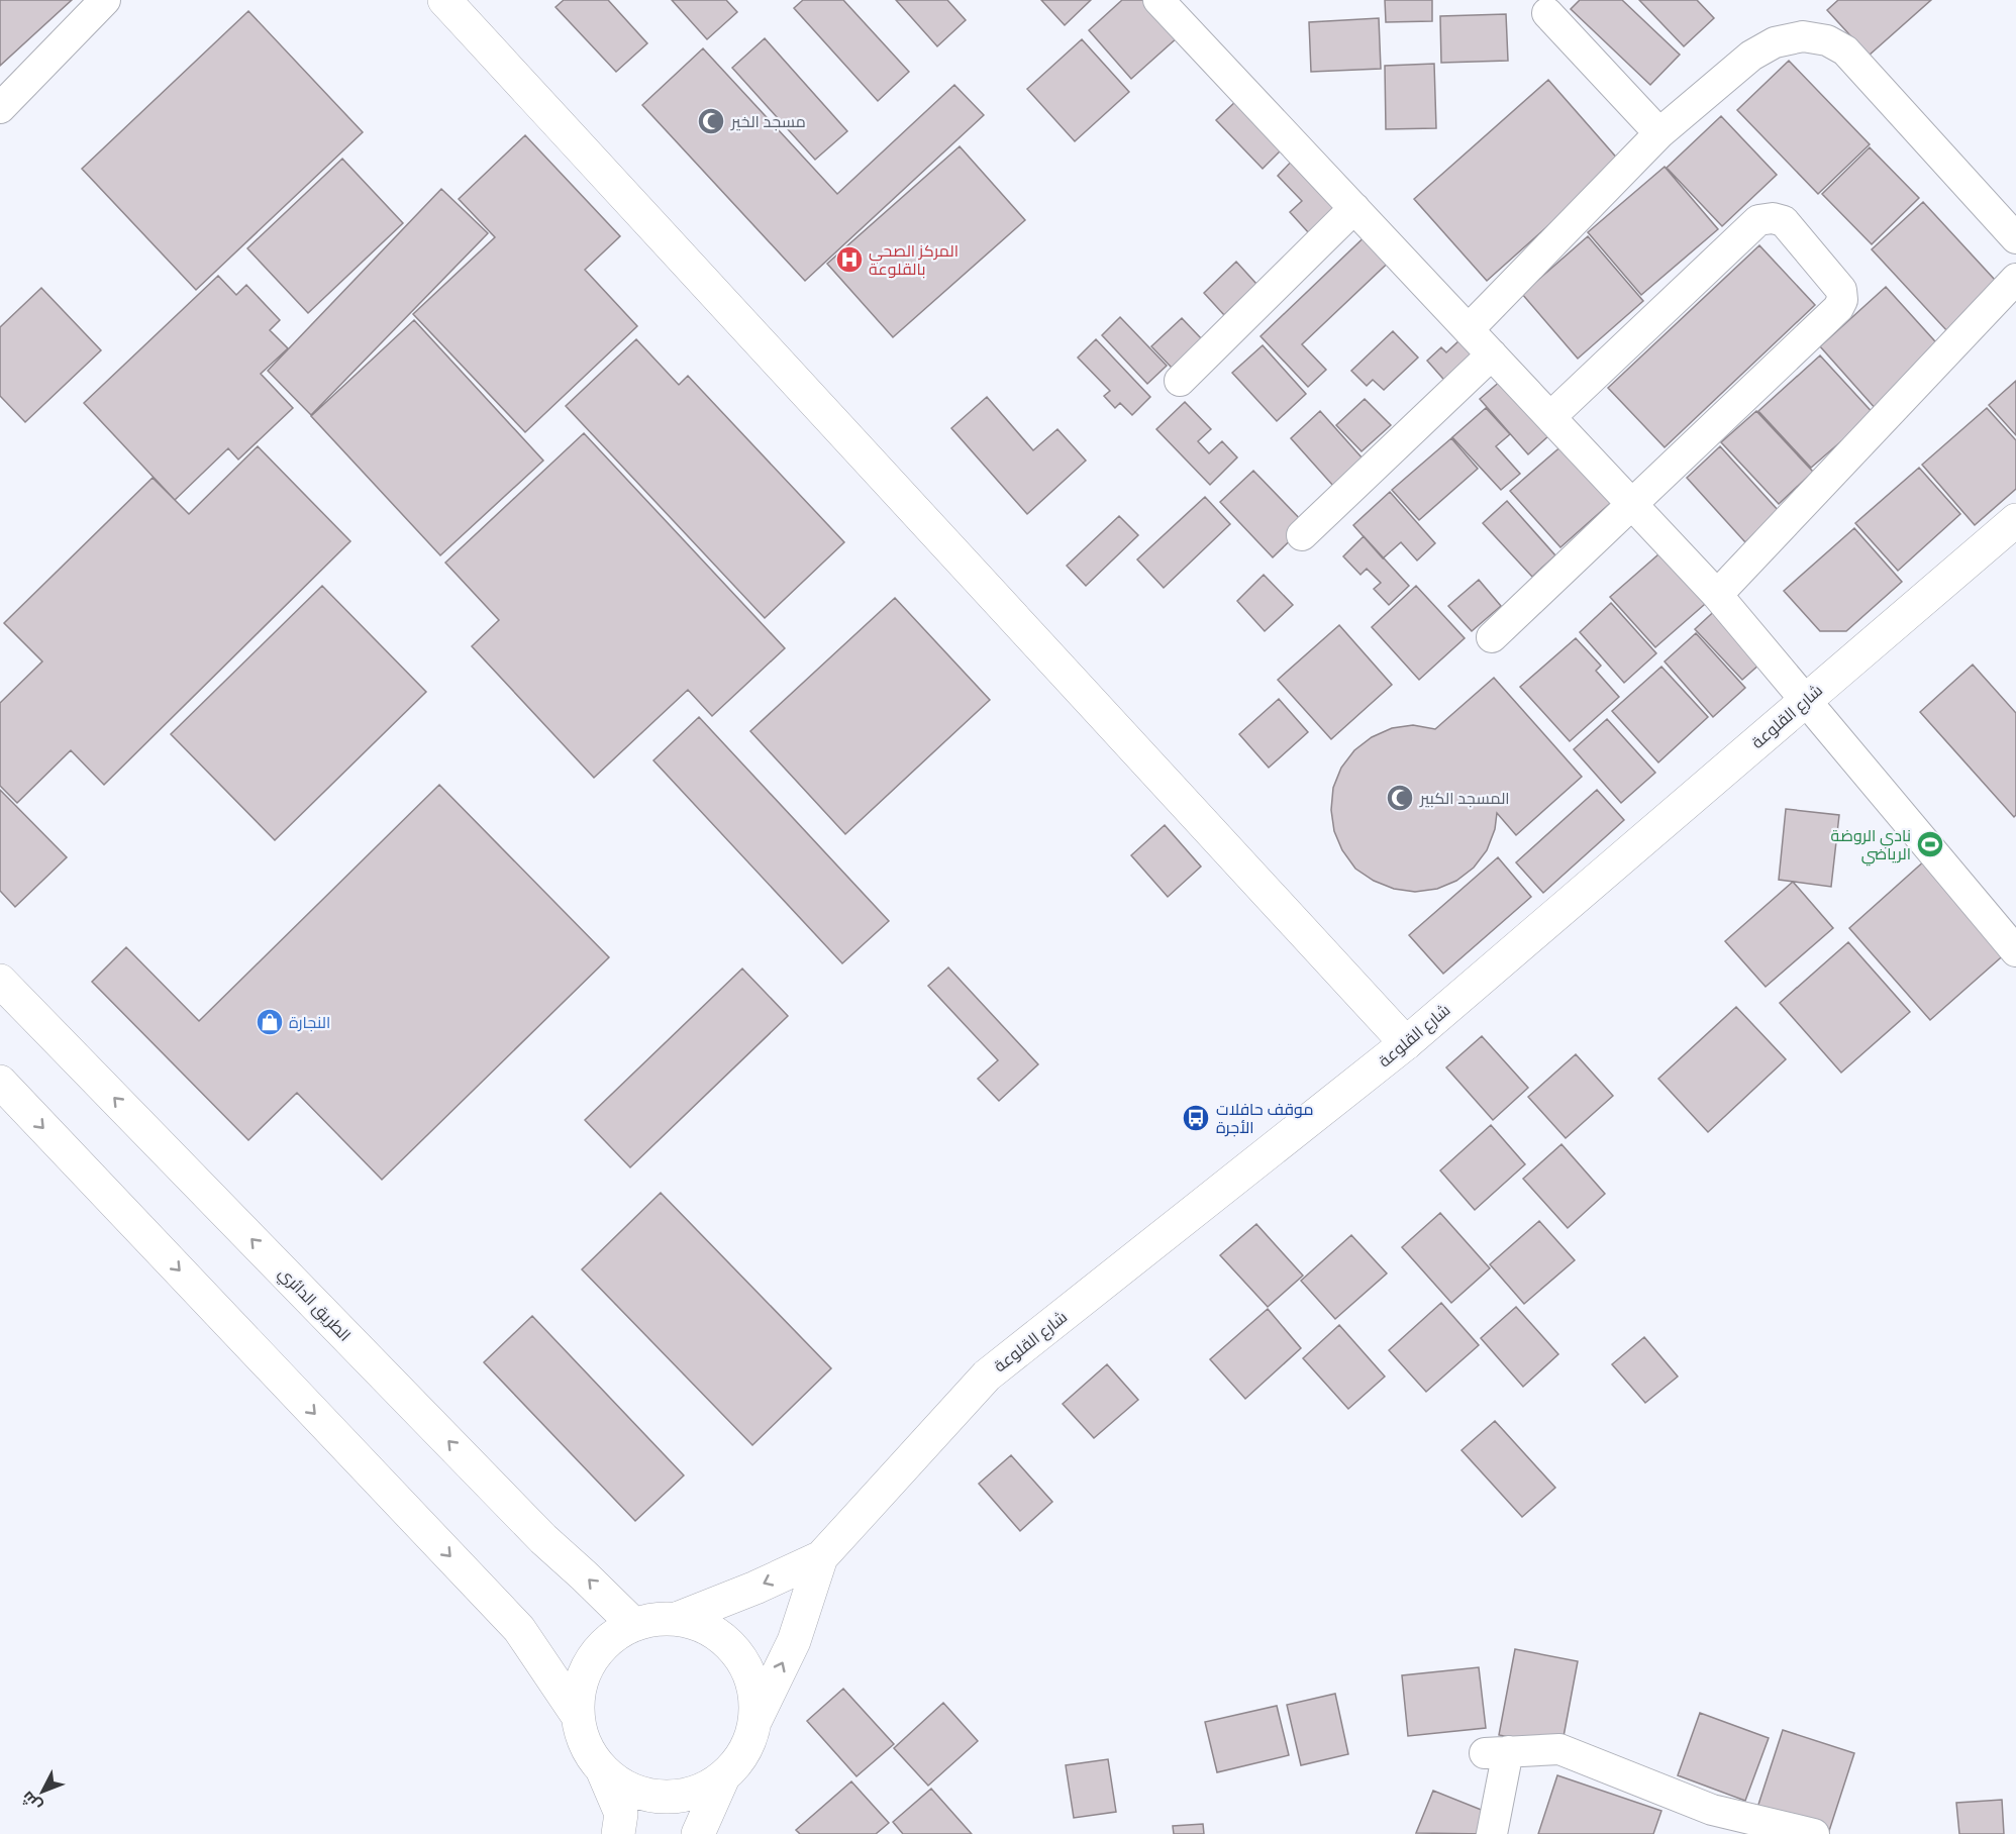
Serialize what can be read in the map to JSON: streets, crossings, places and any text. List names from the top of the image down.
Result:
{
  "streets": {
    "main road": ["شارع القلوعة", "الطريق الدائري"]
  },
  "places": {
    "mosque": ["مسجد الخير", "المسجد الكبير"],
    "hospital": ["المركز الصحي بالقلوعة"],
    "sports": ["نادي الروضة الرياضي"],
    "shop": ["النجارة"],
    "bus stop": ["موقف حافلات الأجرة"]
  },
  "north": "bottom left"
}
